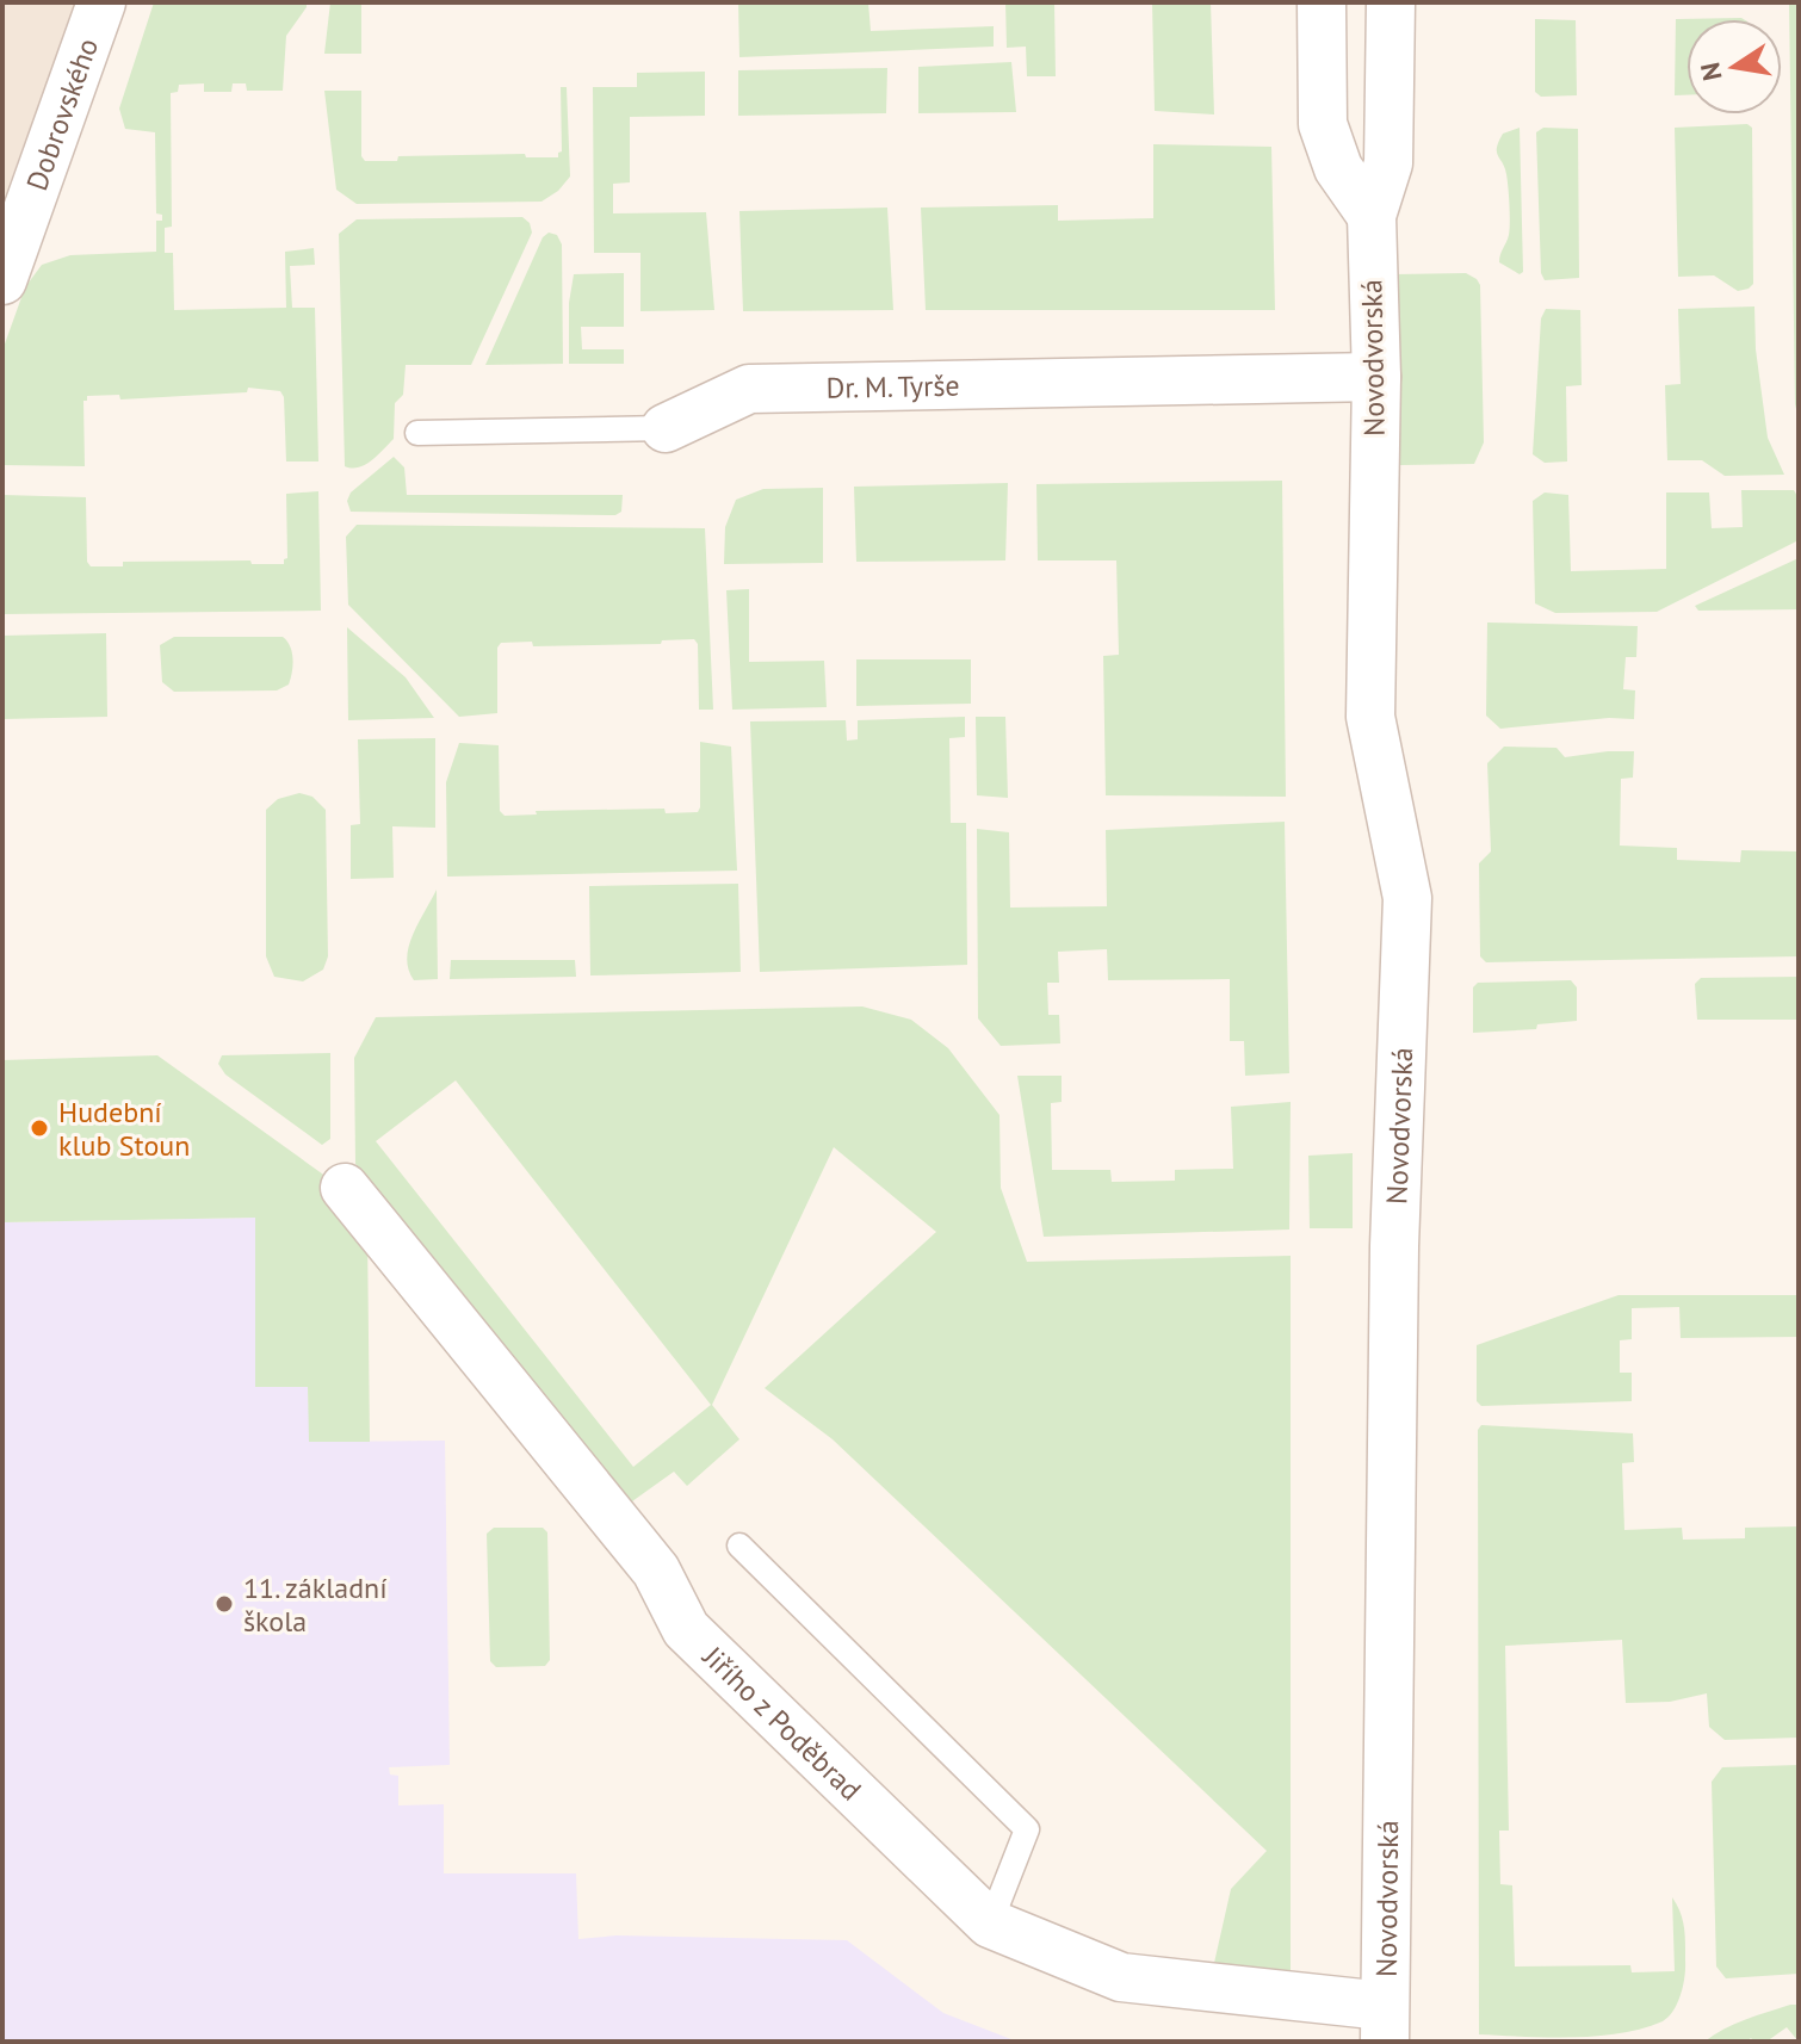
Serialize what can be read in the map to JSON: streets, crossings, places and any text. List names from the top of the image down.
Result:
{
  "streets": {
    "street": [
      "Dobrovského",
      "Novodvorská",
      "Dr. M. Tyrše",
      "Jiřího z Poděbrad"
    ]
  },
  "crossings": [
    ["Novodvorská", "Dr. M. Tyrše"],
    ["Novodvorská", "Jiřího z Poděbrad"]
  ],
  "places": ["Hudební klub Stoun", "11. základní škola"],
  "north": "left"
}
